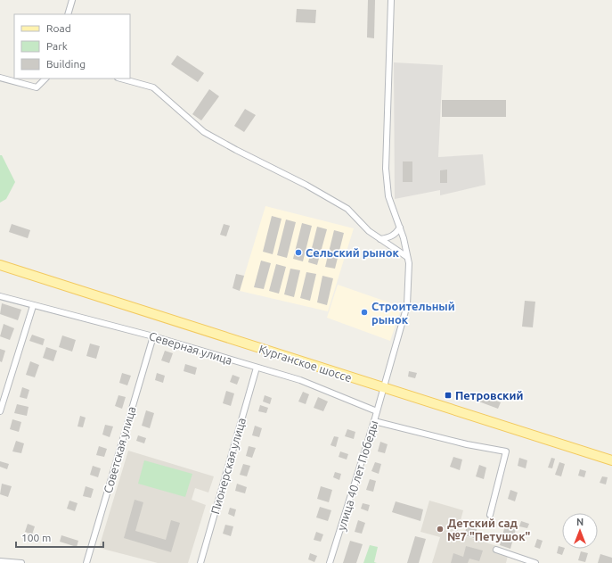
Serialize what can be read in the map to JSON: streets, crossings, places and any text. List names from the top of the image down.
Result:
{
  "streets": {
    "main road": ["Курганское шоссе"],
    "street": [
      "Северная улица",
      "Советская улица",
      "Пионерская улица",
      "улица 40 лет Победы"
    ]
  },
  "crossings": [
    ["Северная улица", "Советская улица"],
    ["Северная улица", "Пионерская улица"],
    ["Северная улица", "улица 40 лет Победы"],
    ["Курганское шоссе", "улица 40 лет Победы"]
  ],
  "places": {
    "other": ["Сельский рынок", "Строительный рынок", "Детский сад №7 \"Петушок\""],
    "transit": ["Петровский"]
  },
  "legend": ["Road", "Park", "Building"],
  "scale_bar": "100 m",
  "north": "top"
}
